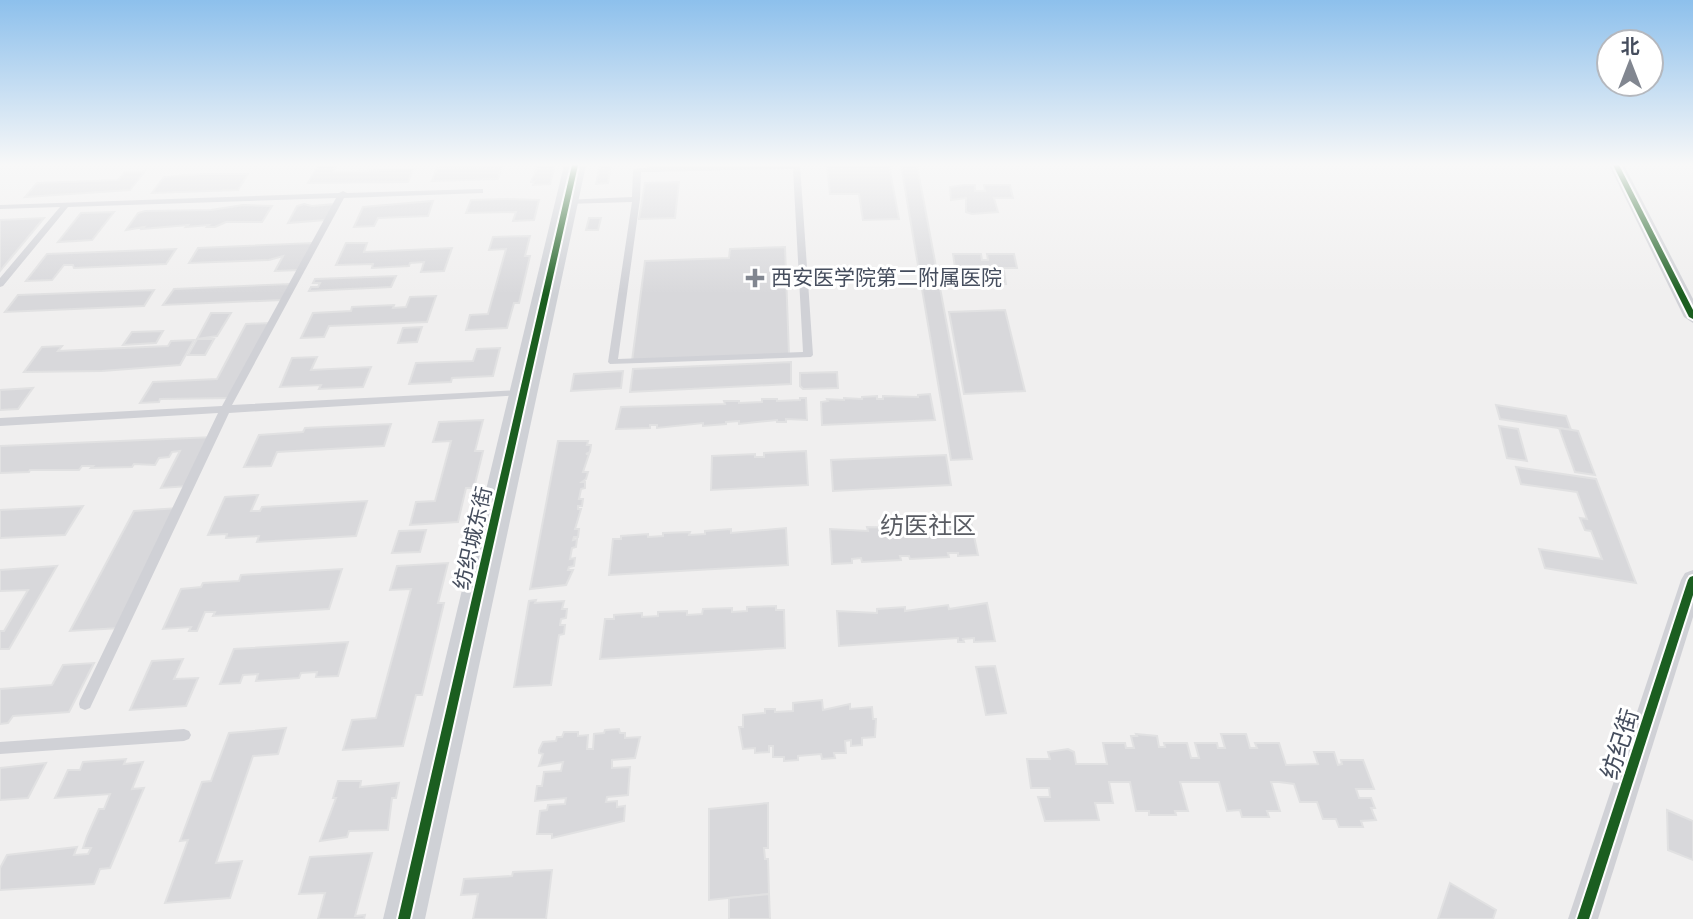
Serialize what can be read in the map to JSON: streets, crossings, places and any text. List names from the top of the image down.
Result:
{
  "streets": {
    "street": ["纺织城东街", "纺纪街"]
  },
  "districts": ["纺医社区"],
  "places": {
    "health": ["西安医学院第二附属医院"]
  },
  "north": "top"
}
